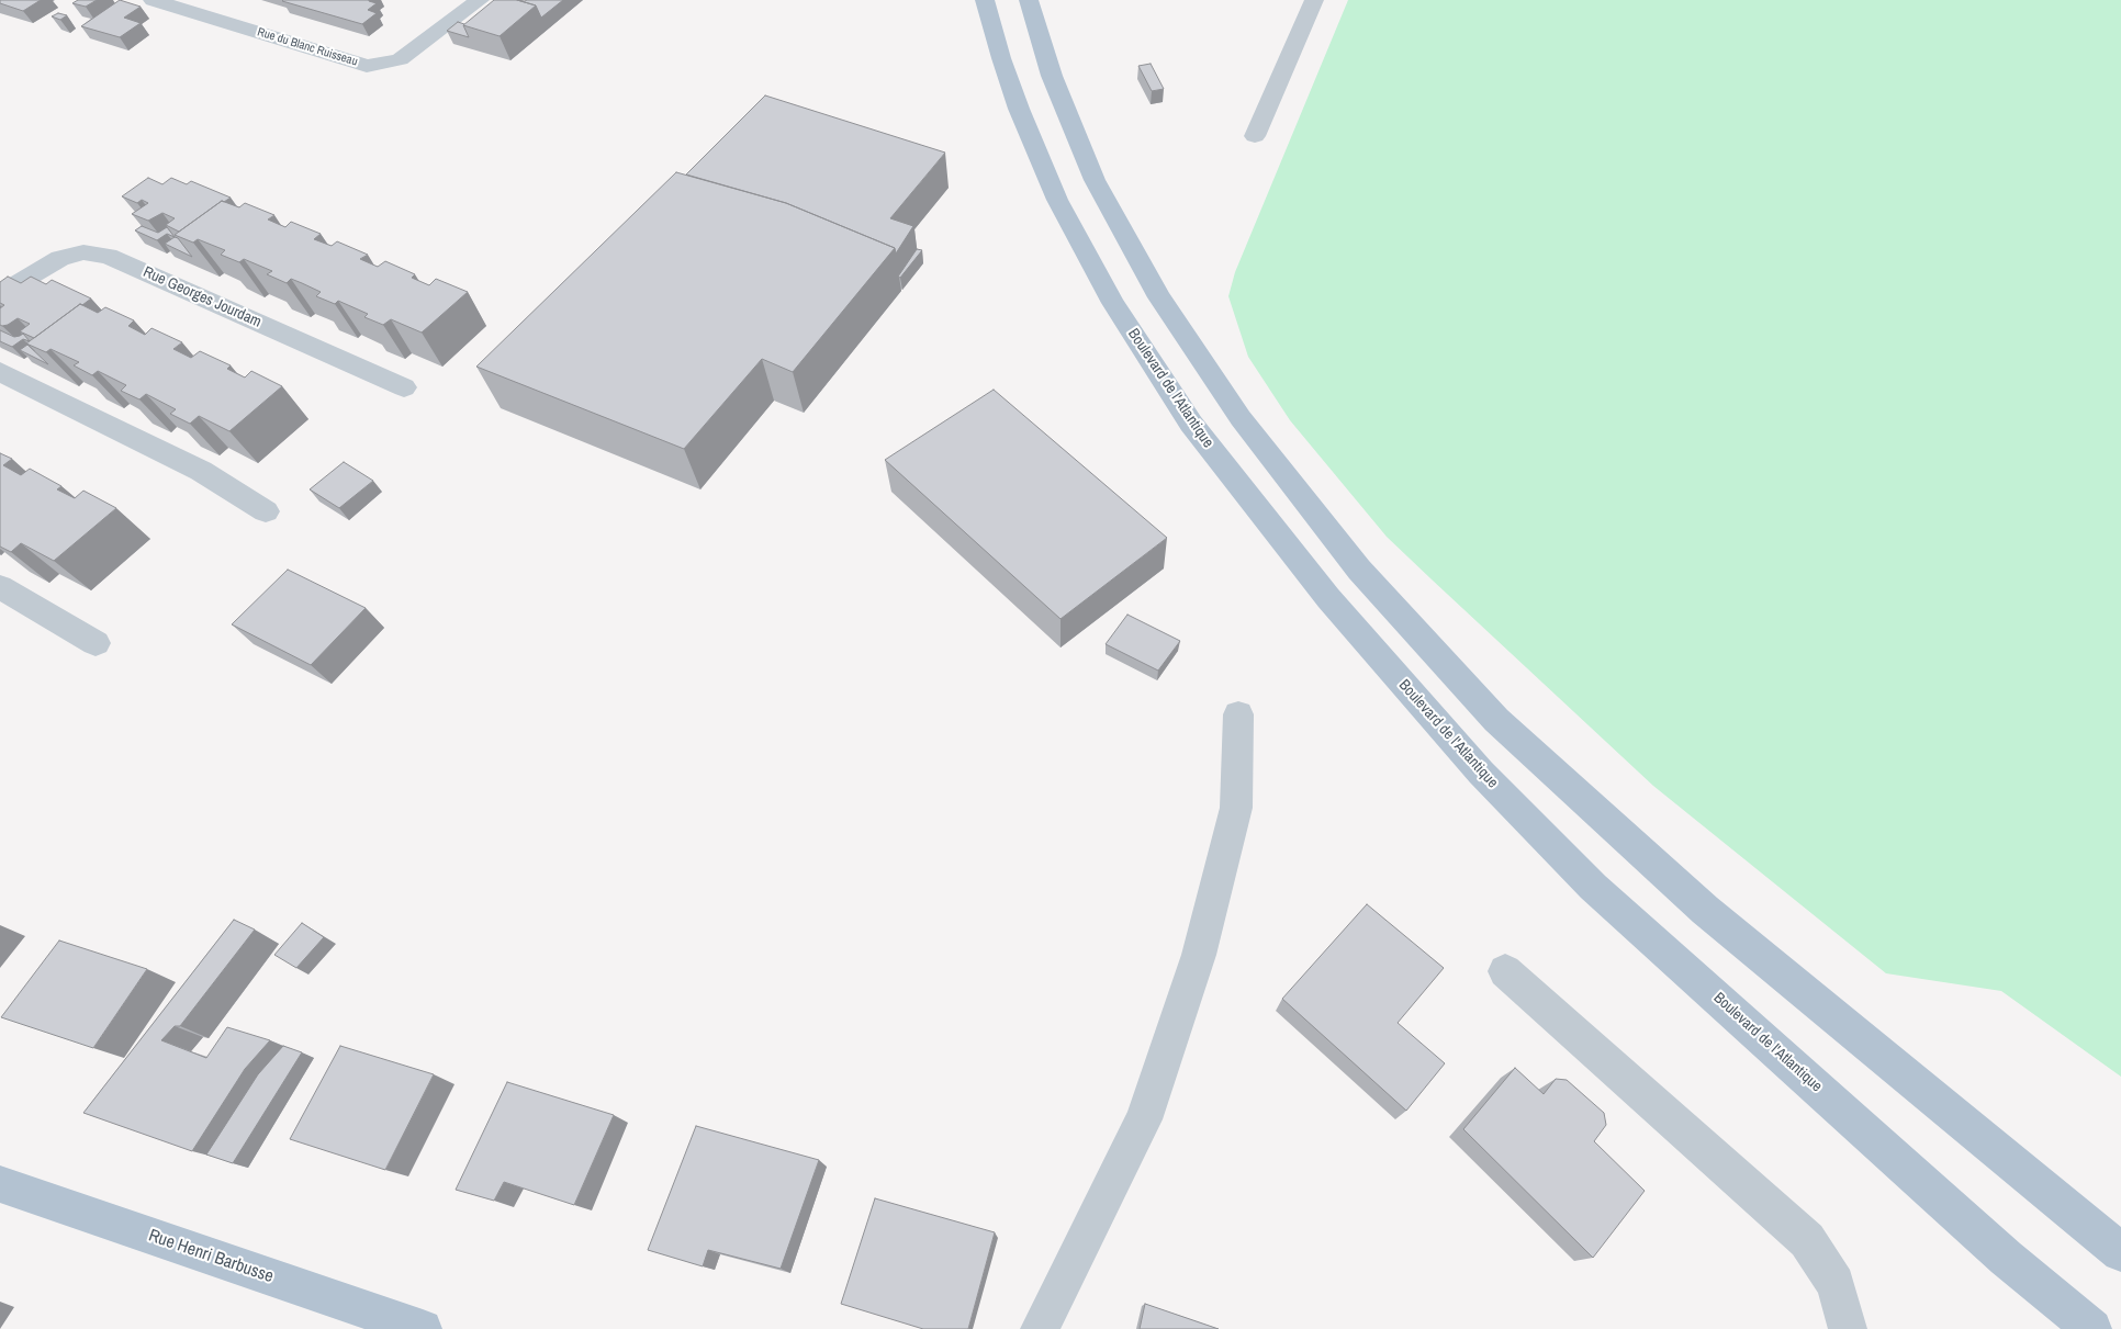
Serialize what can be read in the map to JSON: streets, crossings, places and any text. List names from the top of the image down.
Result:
{
  "streets": {
    "main road": ["Boulevard de l'Atlantique", "Rue Henri Barbusse"],
    "street": ["Rue du Blanc Ruisseau", "Rue Georges Jourdam"]
  }
}
